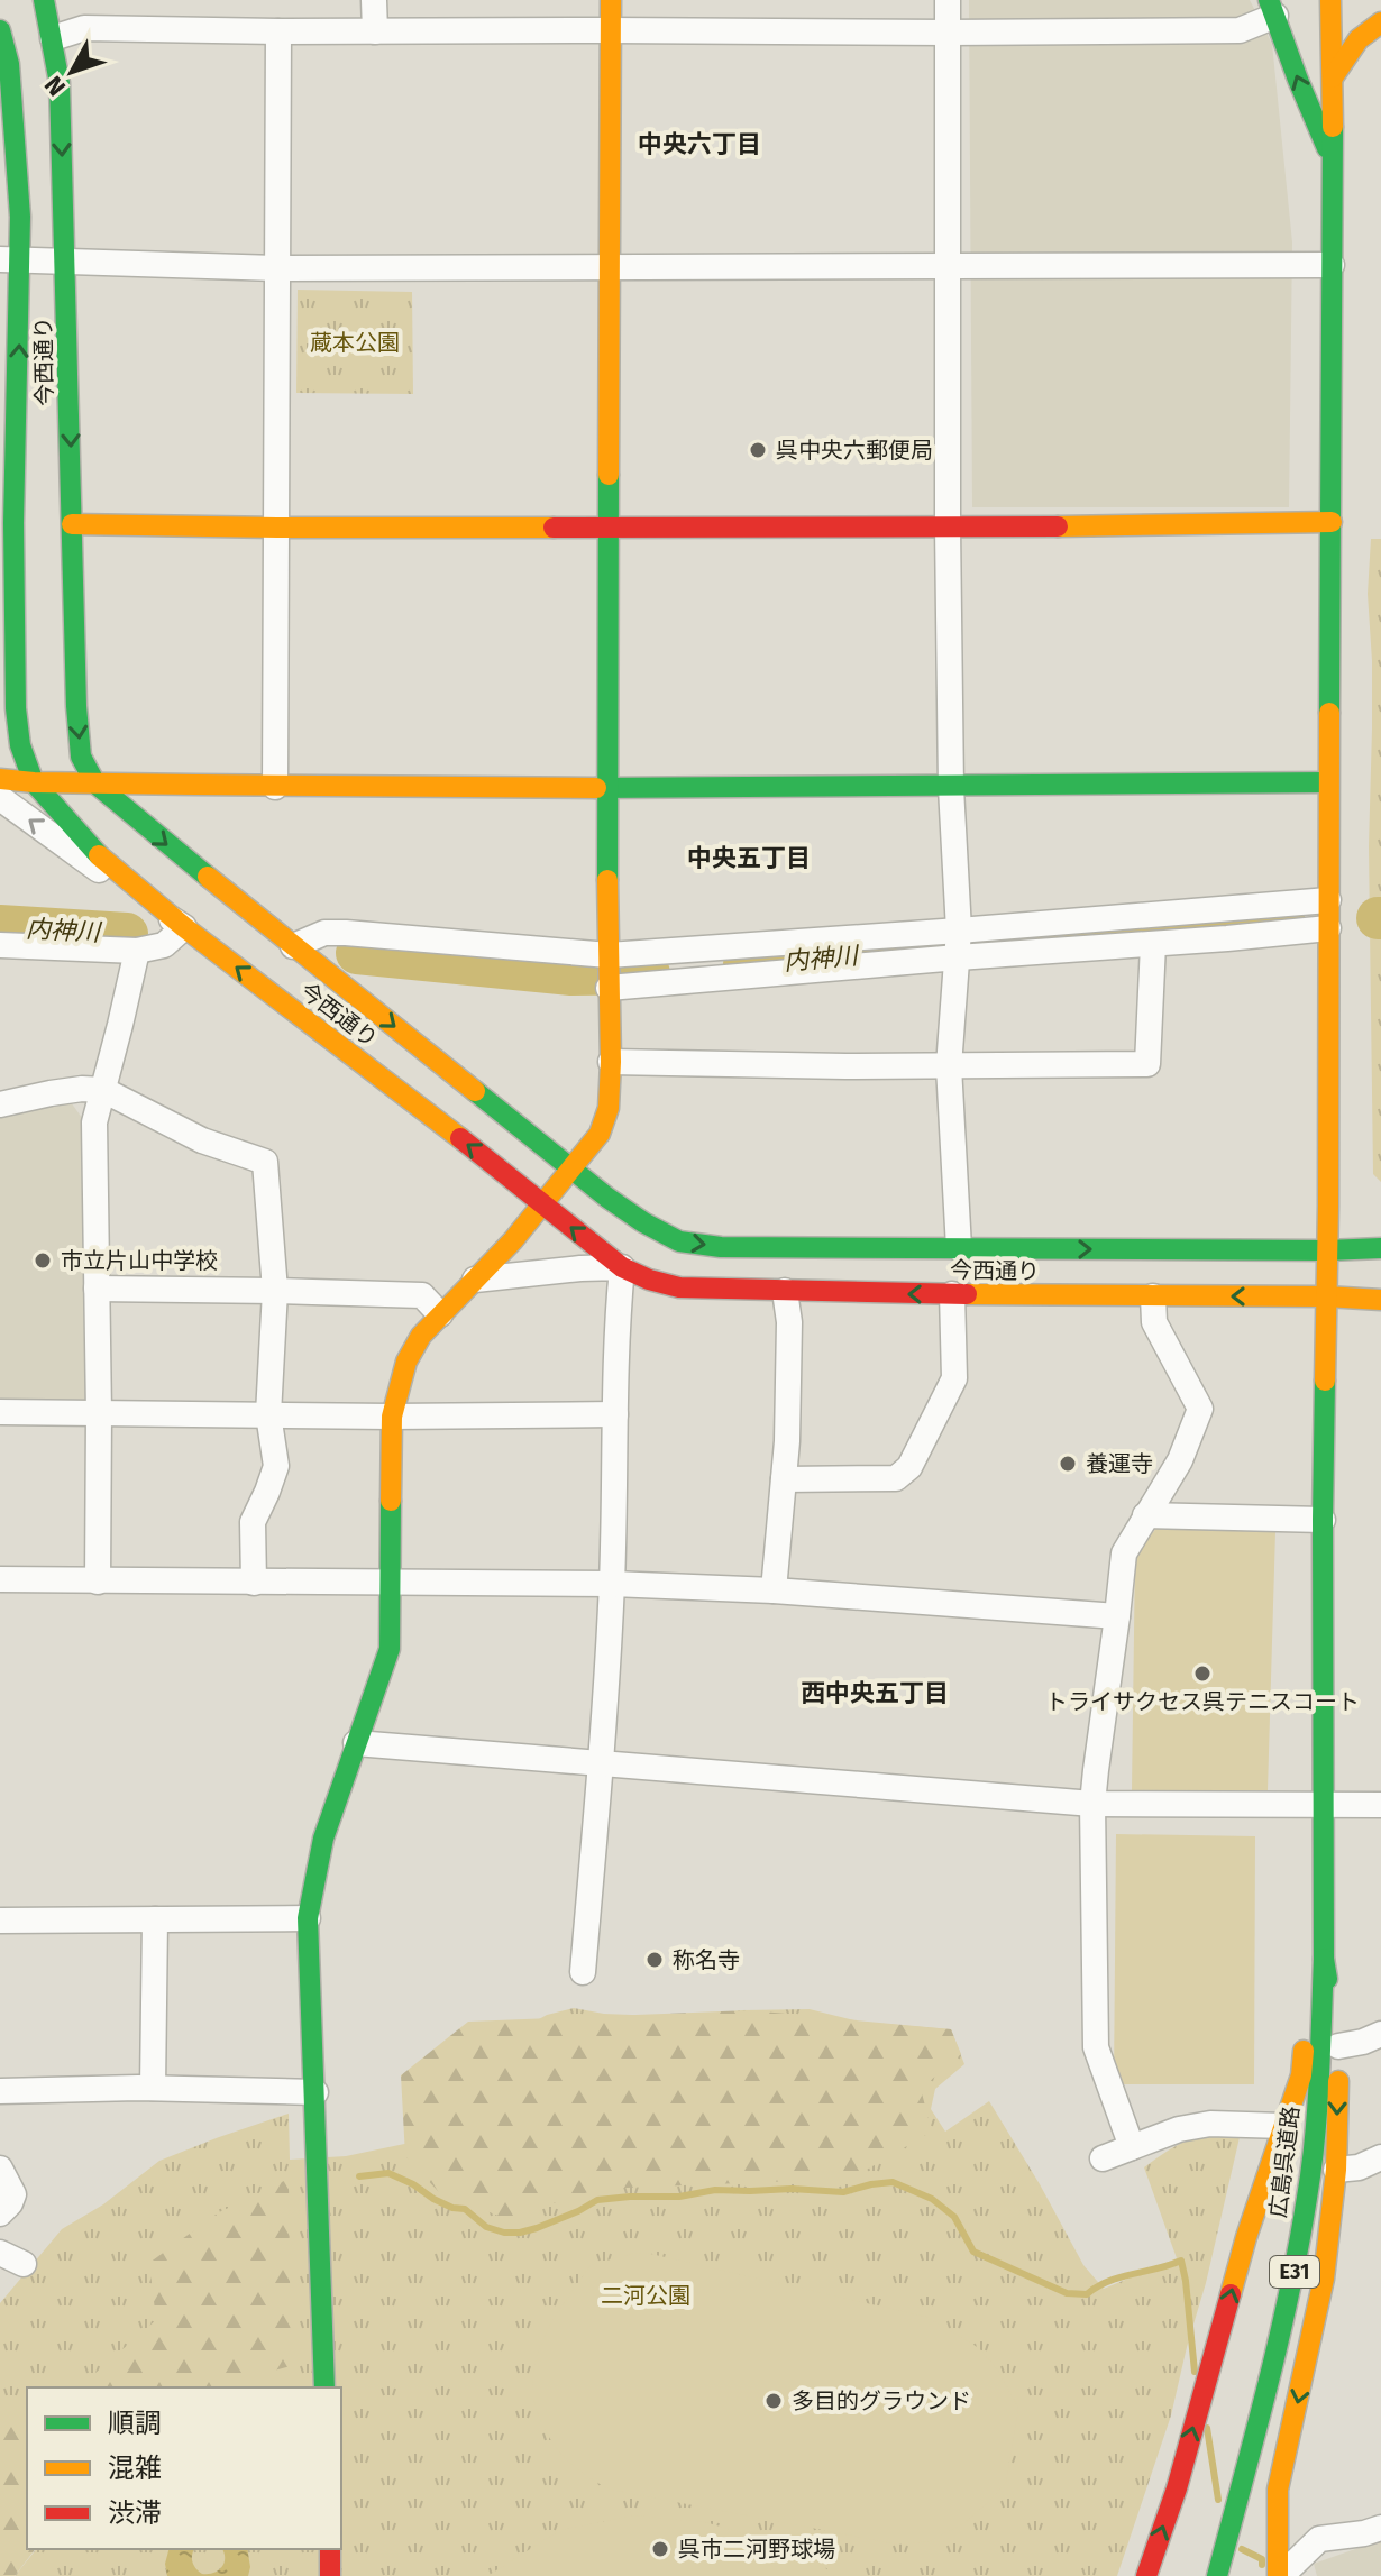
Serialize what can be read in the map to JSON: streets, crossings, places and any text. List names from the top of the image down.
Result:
{
  "streets": {
    "main road": ["今西通り", "広島呉道路", "E31"]
  },
  "districts": ["中央六丁目", "中央五丁目", "西中央五丁目"],
  "water": ["内神川"],
  "parks": ["蔵本公園", "二河公園"],
  "places": [
    "呉中央六郵便局",
    "市立片山中学校",
    "養運寺",
    "トライサクセス呉テニスコート",
    "称名寺",
    "多目的グラウンド",
    "呉市二河野球場"
  ],
  "legend": ["順調", "混雑", "渋滞"],
  "north": "bottom left"
}
